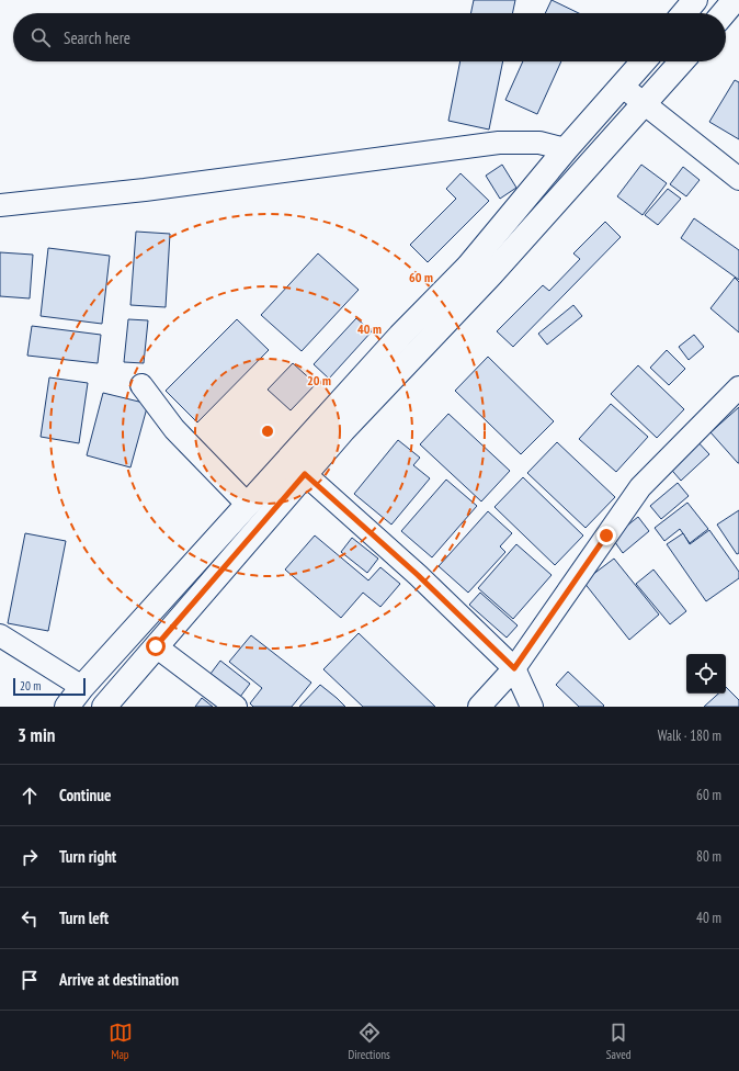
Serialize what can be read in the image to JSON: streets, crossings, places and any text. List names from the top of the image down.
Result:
{
  "scale_bar": "20 m",
  "page": {
    "search": "Search here",
    "scale": "20 m",
    "heading": ["3 min", "Walk · 180 m"],
    "list": [
      ["Continue", "60 m"],
      ["Turn right", "80 m"],
      ["Turn left", "40 m"],
      "Arrive at destination"
    ],
    "nav": ["Map", "Directions", "Saved"]
  },
  "rings": ["60 m", "40 m", "20 m"]
}
